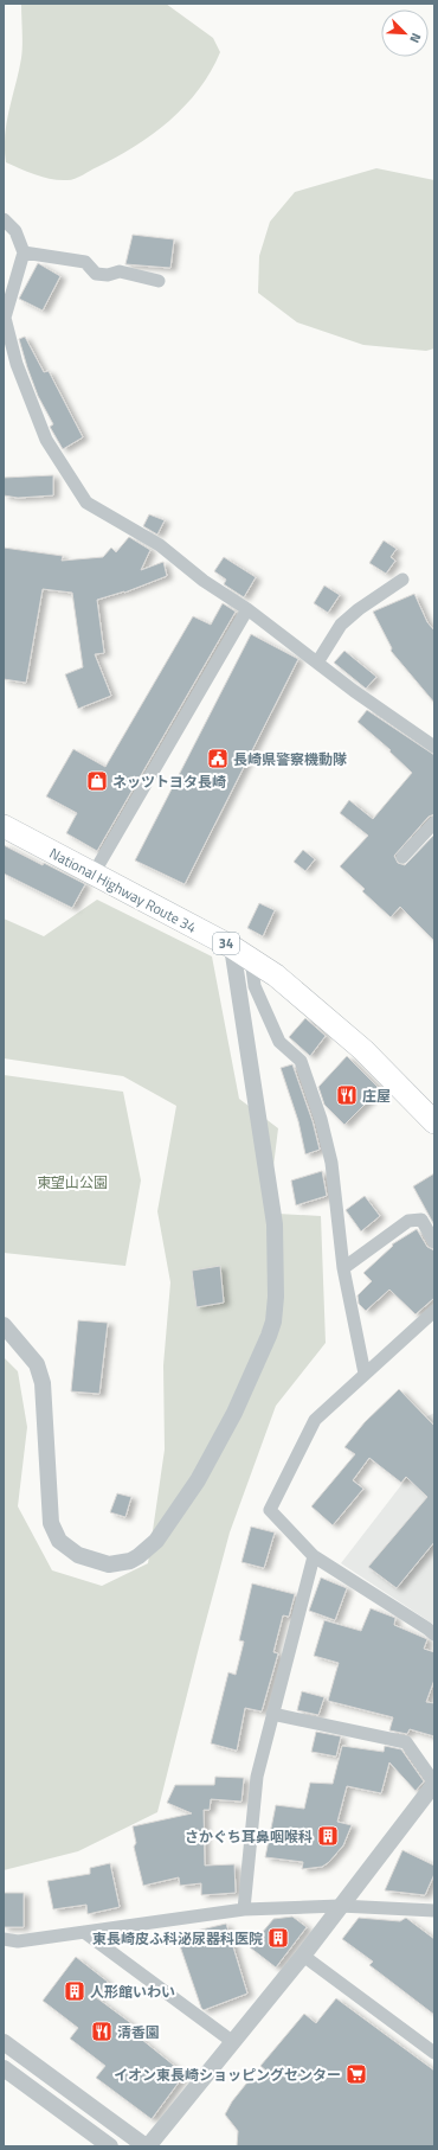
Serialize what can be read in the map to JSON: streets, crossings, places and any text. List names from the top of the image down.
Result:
{
  "streets": {
    "highway": ["National Highway Route 34", "34"]
  },
  "parks": ["東望山公園"],
  "places": {
    "public building": ["長崎県警察機動隊"],
    "shop": ["ネッツトヨタ長崎"],
    "restaurant": ["庄屋", "清香園"],
    "building": ["さかぐち耳鼻咽喉科", "東長崎皮ふ科泌尿器科医院", "人形館いわい"],
    "supermarket": ["イオン東長崎ショッピングセンター"]
  },
  "north": "bottom right"
}
